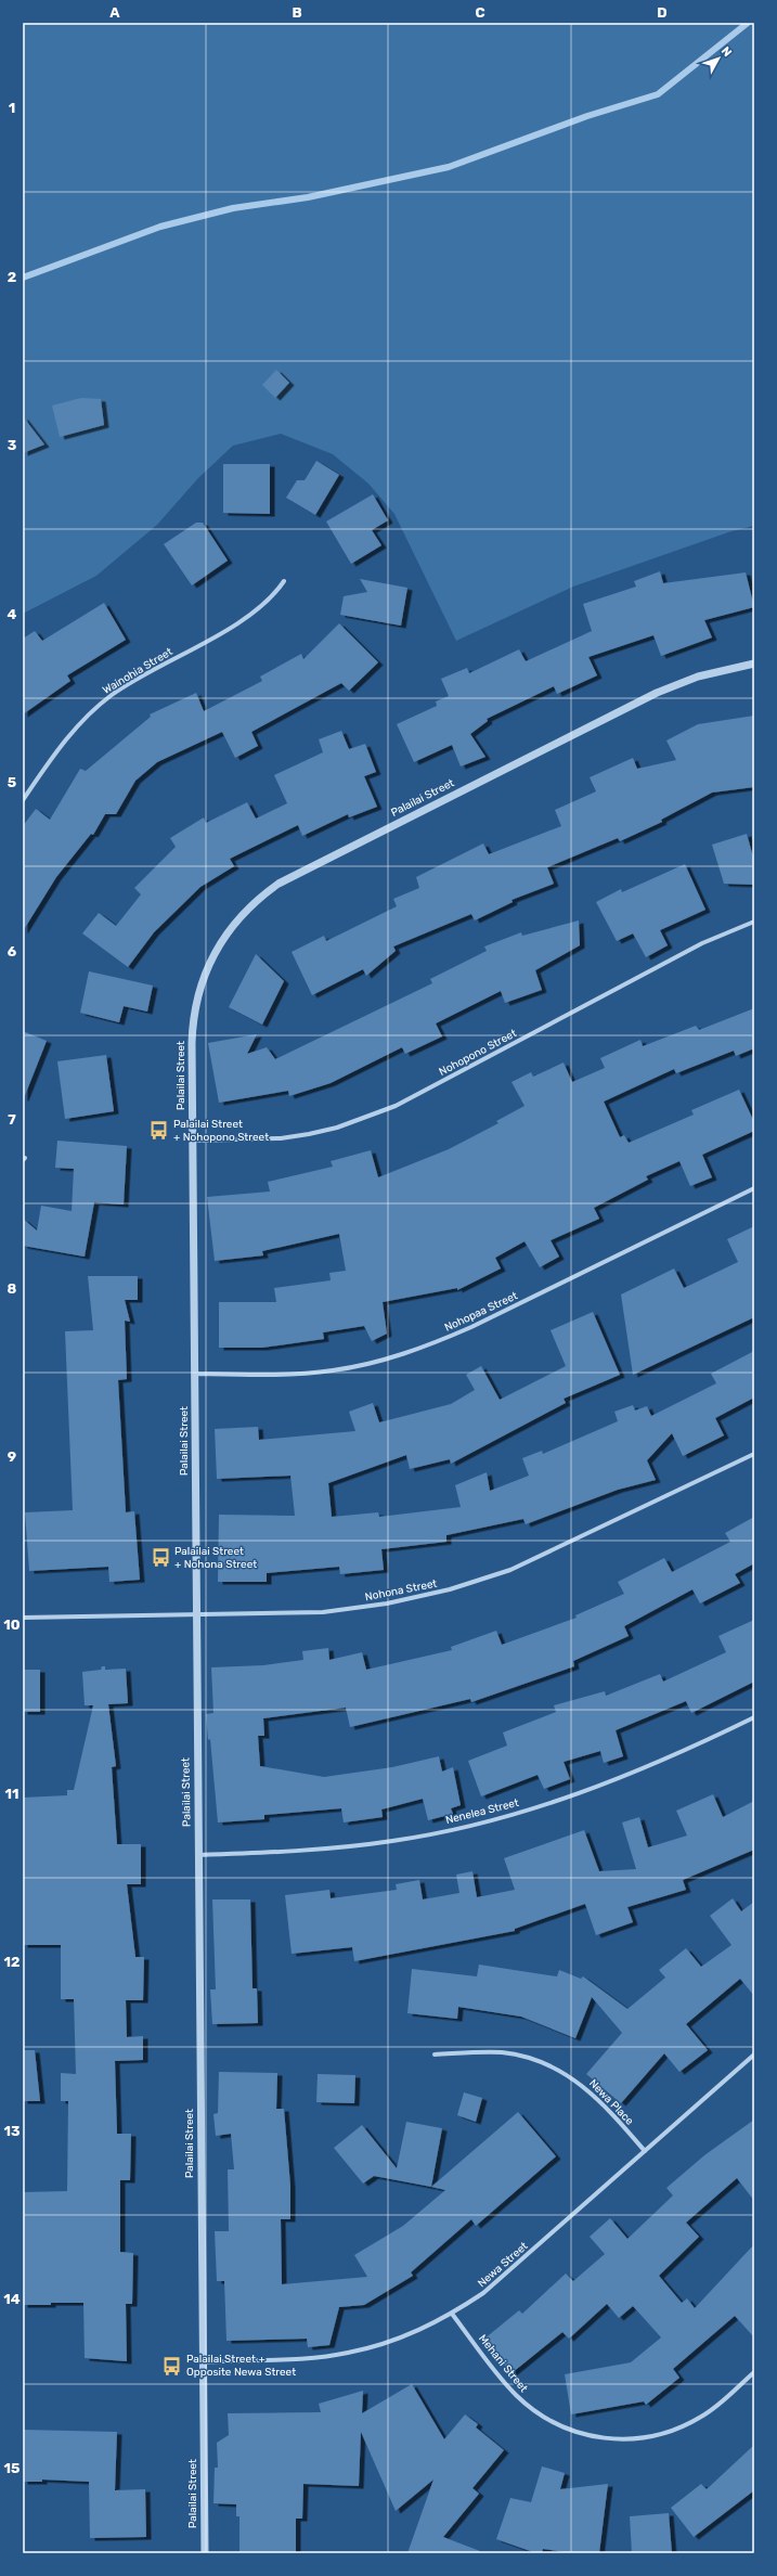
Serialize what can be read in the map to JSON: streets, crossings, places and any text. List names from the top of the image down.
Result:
{
  "streets": {
    "street": [
      "Wainohia Street",
      "Palailai Street",
      "Nohopono Street",
      "Nohopaa Street",
      "Nohona Street",
      "Nenelea Street",
      "Newa Place",
      "Newa Street",
      "Mehani Street"
    ]
  },
  "crossings": [
    ["Palailai Street", "Nohopono Street"],
    ["Palailai Street", "Nohopaa Street"],
    ["Palailai Street", "Nohona Street"],
    ["Palailai Street", "Nenelea Street"],
    ["Palailai Street", "Newa Street"],
    ["Newa Place", "Newa Street"],
    ["Newa Street", "Mehani Street"]
  ],
  "places": {
    "bus stop": ["Palailai Street + Nohopono Street", "Palailai Street + Nohona Street", "Palailai Street + Opposite Newa Street"]
  },
  "north": "top right",
  "grid": {
    "columns": [
      "A",
      "B",
      "C",
      "D"
    ],
    "rows": [
      "1",
      "2",
      "3",
      "4",
      "5",
      "6",
      "7",
      "8",
      "9",
      "10",
      "11",
      "12",
      "13",
      "14",
      "15"
    ]
  }
}
